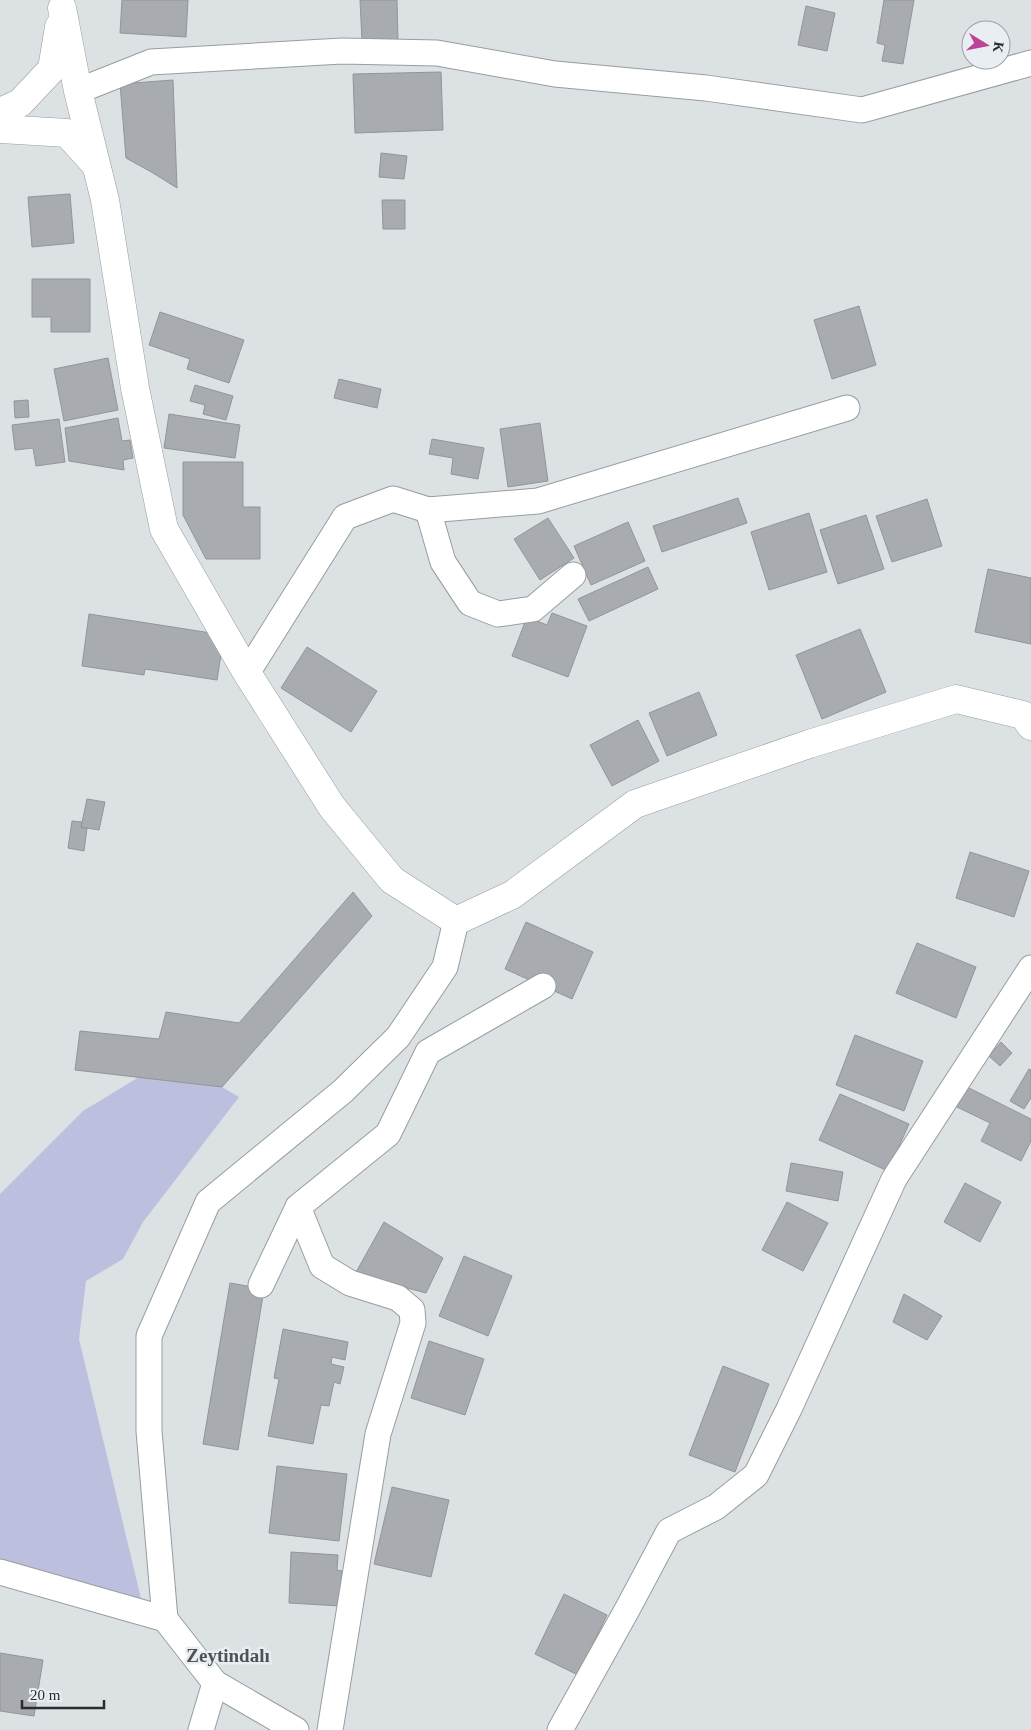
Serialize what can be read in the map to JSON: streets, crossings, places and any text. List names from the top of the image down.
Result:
{
  "districts": ["Zeytindalı"],
  "scale_bar": "20 m",
  "north": "right"
}
